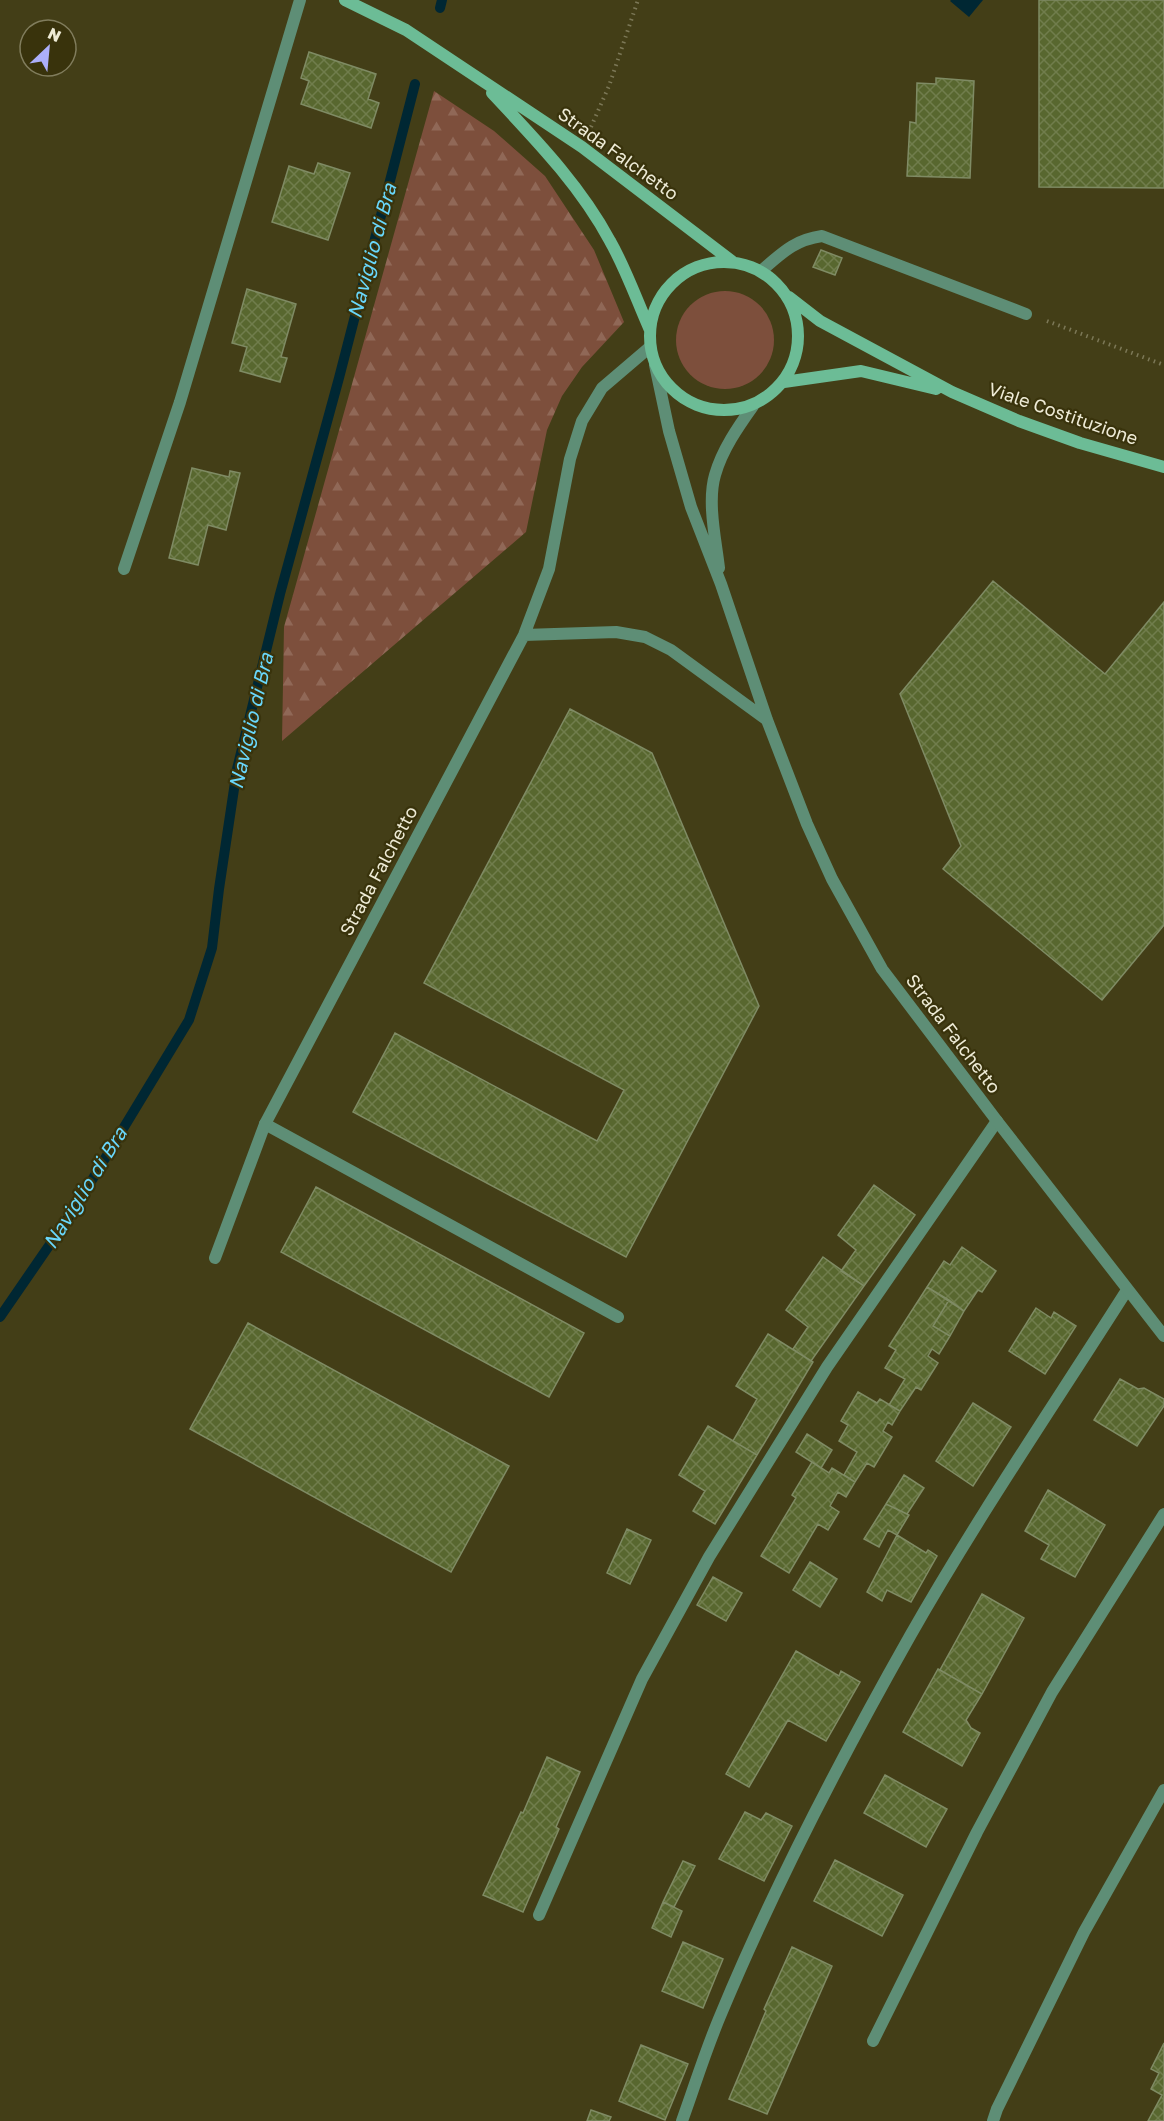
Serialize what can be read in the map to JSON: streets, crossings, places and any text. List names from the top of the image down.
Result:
{
  "streets": {
    "street": ["Strada Falchetto", "Viale Costituzione"]
  },
  "crossings": [
    ["Strada Falchetto", "Viale Costituzione"]
  ],
  "water": ["Naviglio di Bra"],
  "north": "top right"
}
